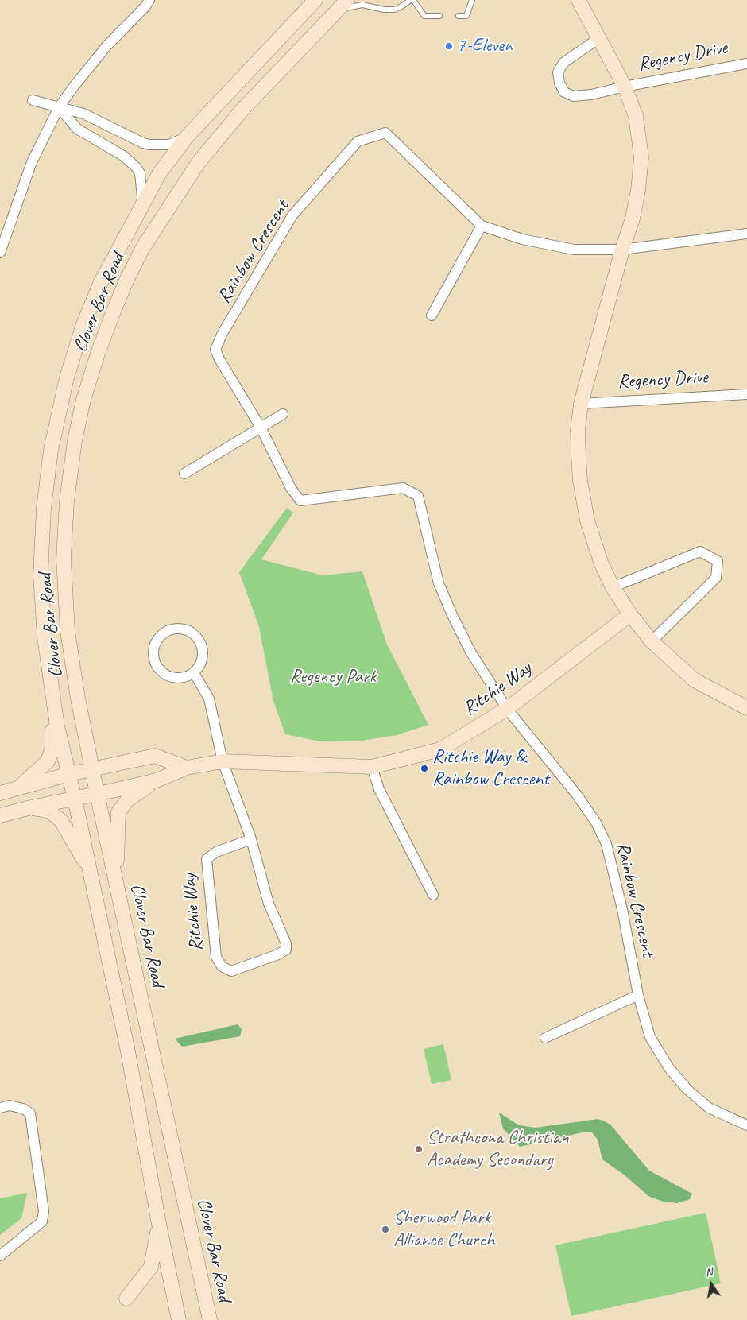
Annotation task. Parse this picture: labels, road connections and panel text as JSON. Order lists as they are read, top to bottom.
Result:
{
  "streets": {
    "main road": ["Regency Drive", "Clover Bar Road", "Ritchie Way"],
    "street": ["Rainbow Crescent"]
  },
  "crossings": [
    ["Regency Drive", "Rainbow Crescent"],
    ["Regency Drive", "Ritchie Way"],
    ["Rainbow Crescent", "Ritchie Way"],
    ["Clover Bar Road", "Ritchie Way"]
  ],
  "parks": ["Regency Park"],
  "places": [
    "7-Eleven",
    "Ritchie Way & Rainbow Crescent",
    "Strathcona Christian Academy Secondary",
    "Sherwood Park Alliance Church"
  ],
  "north": "top"
}
